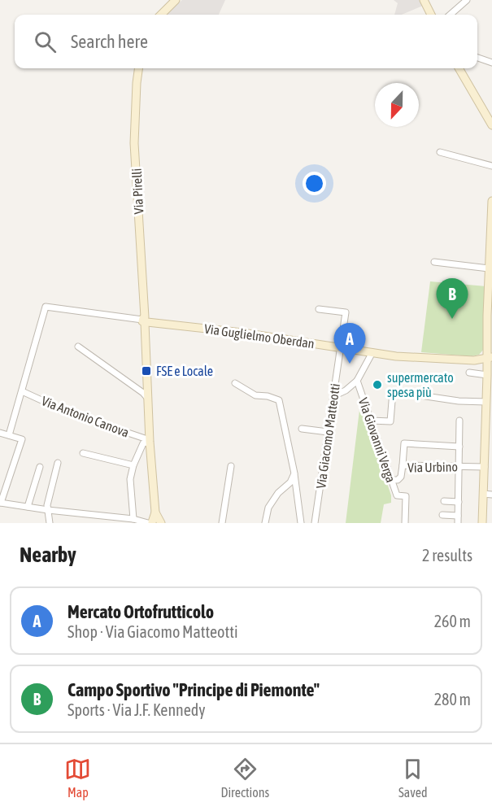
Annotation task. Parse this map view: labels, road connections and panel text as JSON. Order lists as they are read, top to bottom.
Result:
{
  "streets": {
    "street": [
      "Via Pirelli",
      "Via Guglielmo Oberdan",
      "Via Antonio Canova",
      "Via Giacomo Matteotti",
      "Via Giovanni Verga",
      "Via Urbino"
    ]
  },
  "crossings": [
    ["Via Pirelli", "Via Guglielmo Oberdan"],
    ["Via Pirelli", "Via Antonio Canova"],
    ["Via Guglielmo Oberdan", "Via Antonio Canova"],
    ["Via Guglielmo Oberdan", "Via Giacomo Matteotti"],
    ["Via Guglielmo Oberdan", "Via Giovanni Verga"],
    ["Via Giovanni Verga", "Via Urbino"]
  ],
  "places": {
    "transit": ["FSE e Locale"],
    "other": ["supermercato spesa più"]
  },
  "north": "bottom",
  "page": {
    "search": "Search here",
    "pins": ["B", "A"],
    "heading": ["Nearby", "2 results"],
    "list": [
      {
        "mark": "A",
        "name": "Mercato Ortofrutticolo",
        "note": "Shop · Via Giacomo Matteotti",
        "value": "260 m"
      },
      {
        "mark": "B",
        "name": "Campo Sportivo \"Principe di Piemonte\"",
        "note": "Sports · Via J.F. Kennedy",
        "value": "280 m"
      }
    ],
    "nav": ["Map", "Directions", "Saved"]
  }
}
